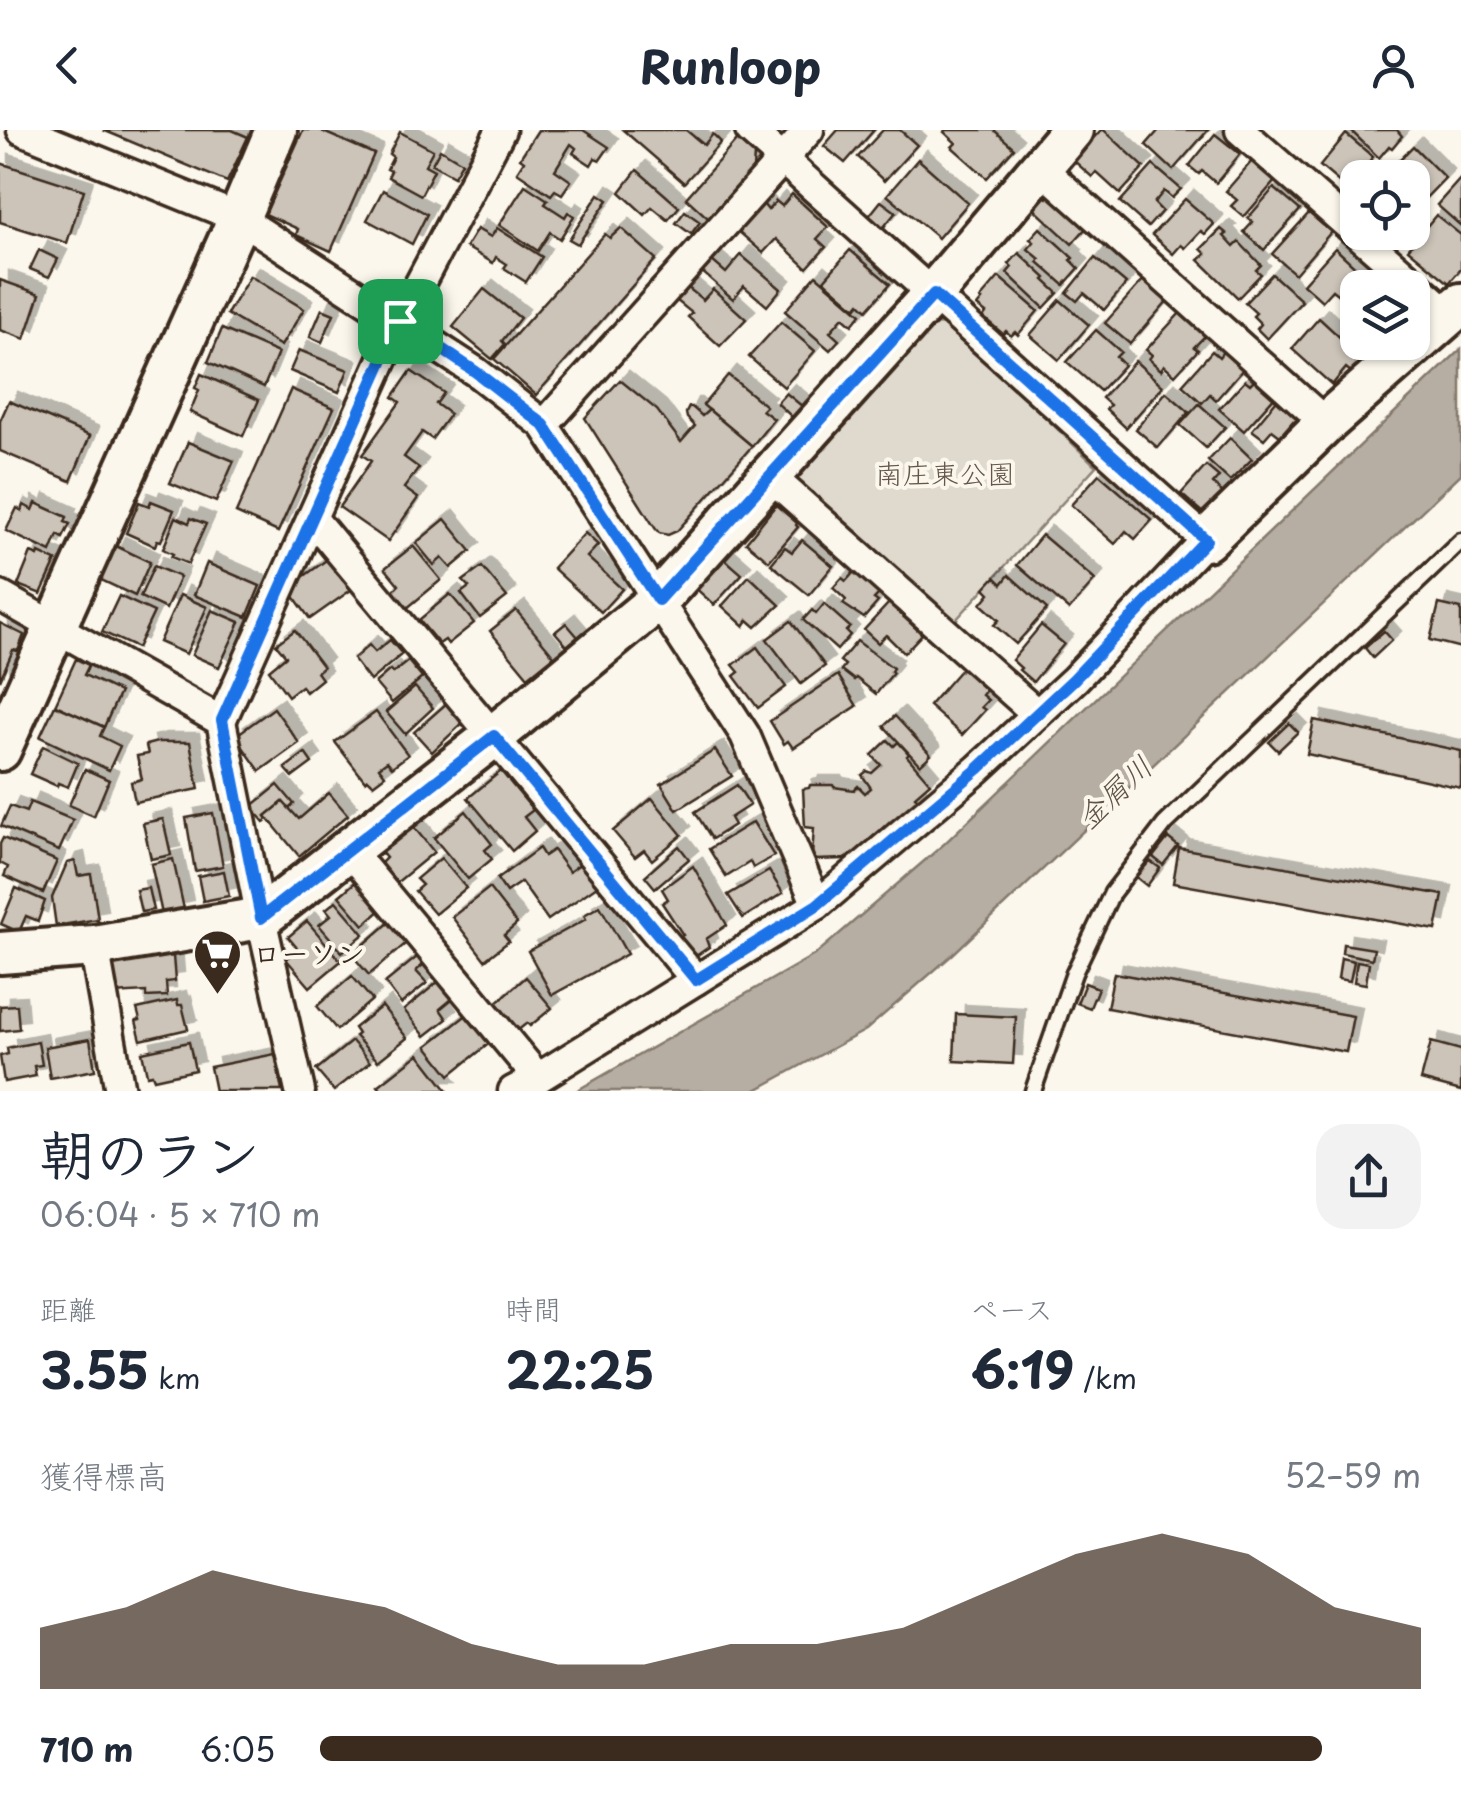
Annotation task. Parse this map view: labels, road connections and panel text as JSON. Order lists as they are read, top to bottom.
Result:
{
  "water": ["金屑川"],
  "parks": ["南庄東公園"],
  "places": {
    "supermarket": ["ローソン"]
  },
  "page": {
    "header": "Runloop",
    "heading": ["朝のラン", "06:04 · 5 × 710 m"],
    "stats": [
      ["距離", "3.55 km"],
      ["時間", "22:25"],
      ["ペース", "6:19 /km"]
    ],
    "chart": ["獲得標高", "52–59 m"],
    "list": [
      {
        "name": "710 m",
        "note": "6:05"
      }
    ]
  }
}
